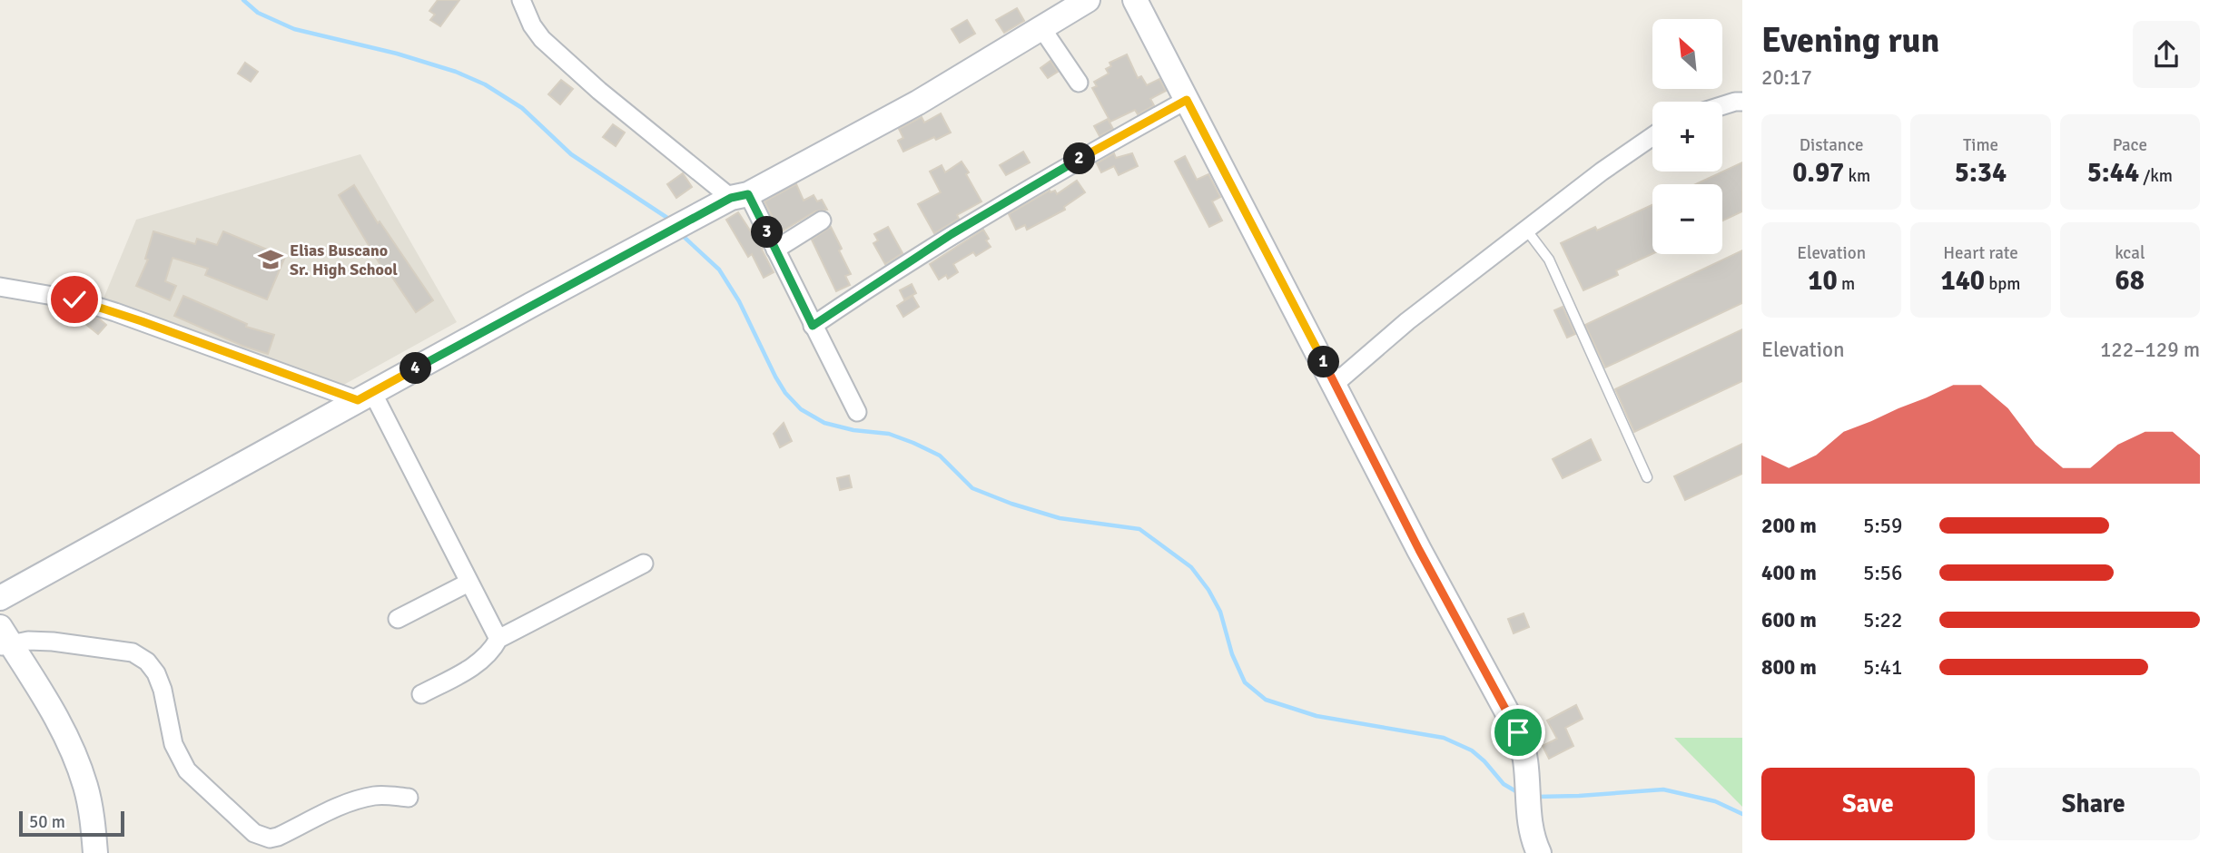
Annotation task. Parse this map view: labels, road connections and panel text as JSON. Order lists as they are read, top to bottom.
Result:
{
  "places": {
    "school or university": ["Elias Buscano Sr. High School"]
  },
  "scale_bar": "50 m",
  "north": "top left",
  "page": {
    "heading": ["Evening run", "20:17"],
    "map_buttons": ["+", "−"],
    "stats": [
      ["Distance", "0.97 km"],
      ["Time", "5:34"],
      ["Pace", "5:44 /km"],
      ["Elevation", "10 m"],
      ["Heart rate", "140 bpm"],
      ["kcal", "68"]
    ],
    "pins": [
      "2",
      "3",
      "1",
      "4"
    ],
    "chart": ["Elevation", "122–129 m"],
    "list": [
      {
        "name": "200 m",
        "note": "5:59"
      },
      {
        "name": "400 m",
        "note": "5:56"
      },
      {
        "name": "600 m",
        "note": "5:22"
      },
      {
        "name": "800 m",
        "note": "5:41"
      }
    ],
    "buttons": ["Save", "Share"],
    "scale": "50 m"
  }
}
